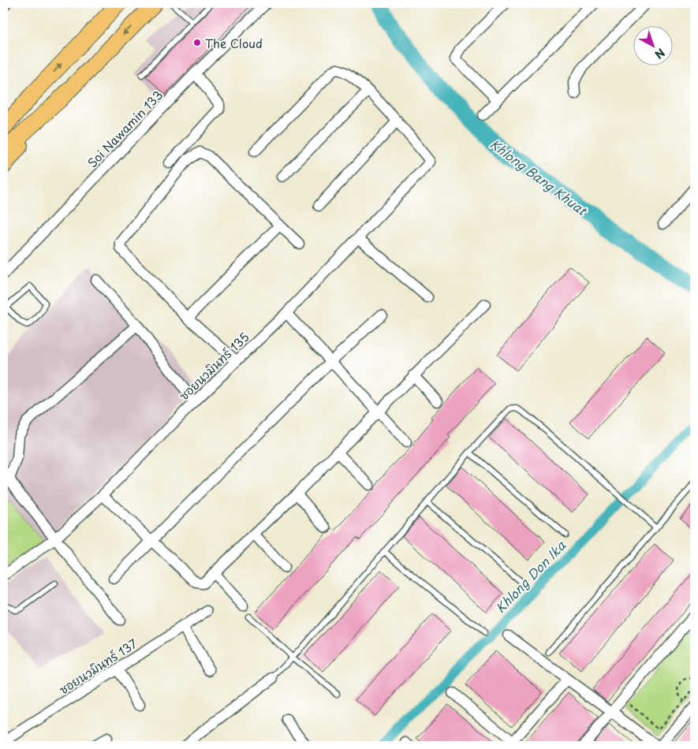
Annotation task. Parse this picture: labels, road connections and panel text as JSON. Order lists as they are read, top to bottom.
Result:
{
  "streets": {
    "street": ["Soi Nawamin 133", "ซอยนวมินทร์ 135", "ซอยนวมินทร์ 137"]
  },
  "water": ["Khlong Bang Khuat", "Khlong Don Ika"],
  "places": ["The Cloud"],
  "north": "bottom right"
}
